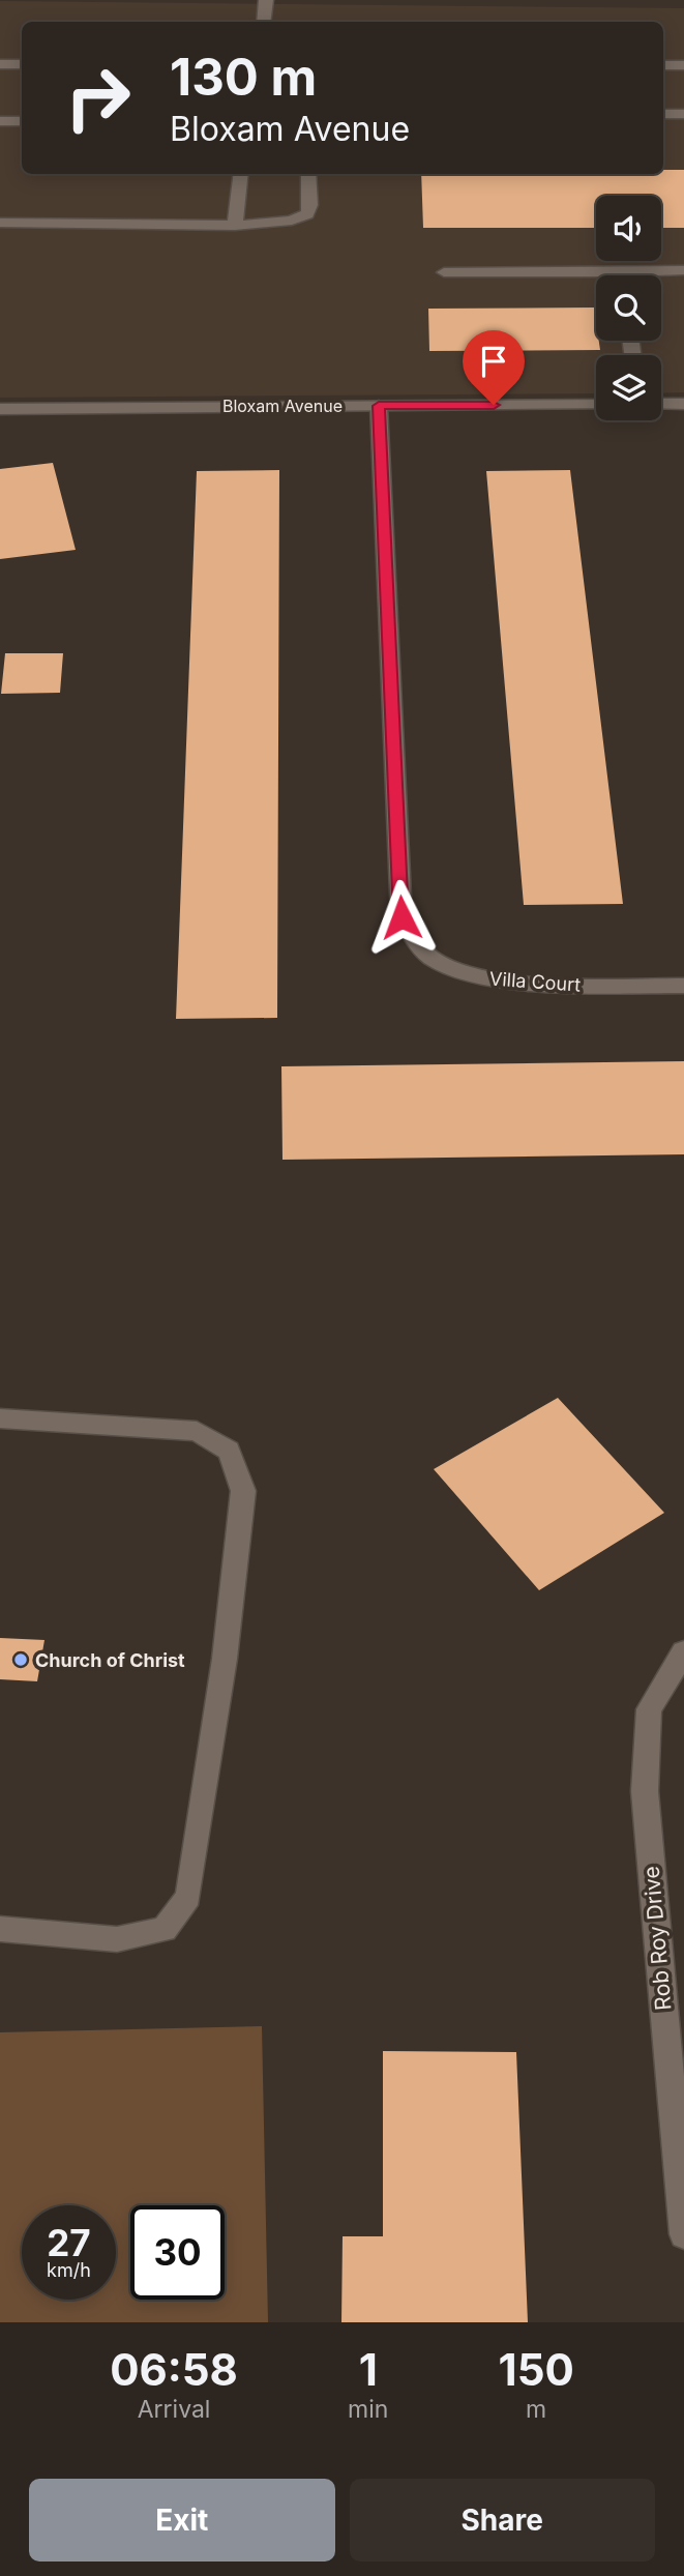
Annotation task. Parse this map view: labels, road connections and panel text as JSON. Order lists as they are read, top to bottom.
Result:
{
  "streets": {
    "street": ["Bloxam Avenue", "Villa Court", "Rob Roy Drive"]
  },
  "crossings": [
    ["Bloxam Avenue", "Villa Court"]
  ],
  "places": ["Church of Christ"],
  "page": {
    "turn": ["130 m", "Bloxam Avenue"],
    "speed": "27 km/h",
    "limit": "30",
    "eta": [
      "06:58",
      "Arrival",
      "1",
      "min",
      "150",
      "m"
    ],
    "buttons": ["Exit", "Share"]
  }
}
